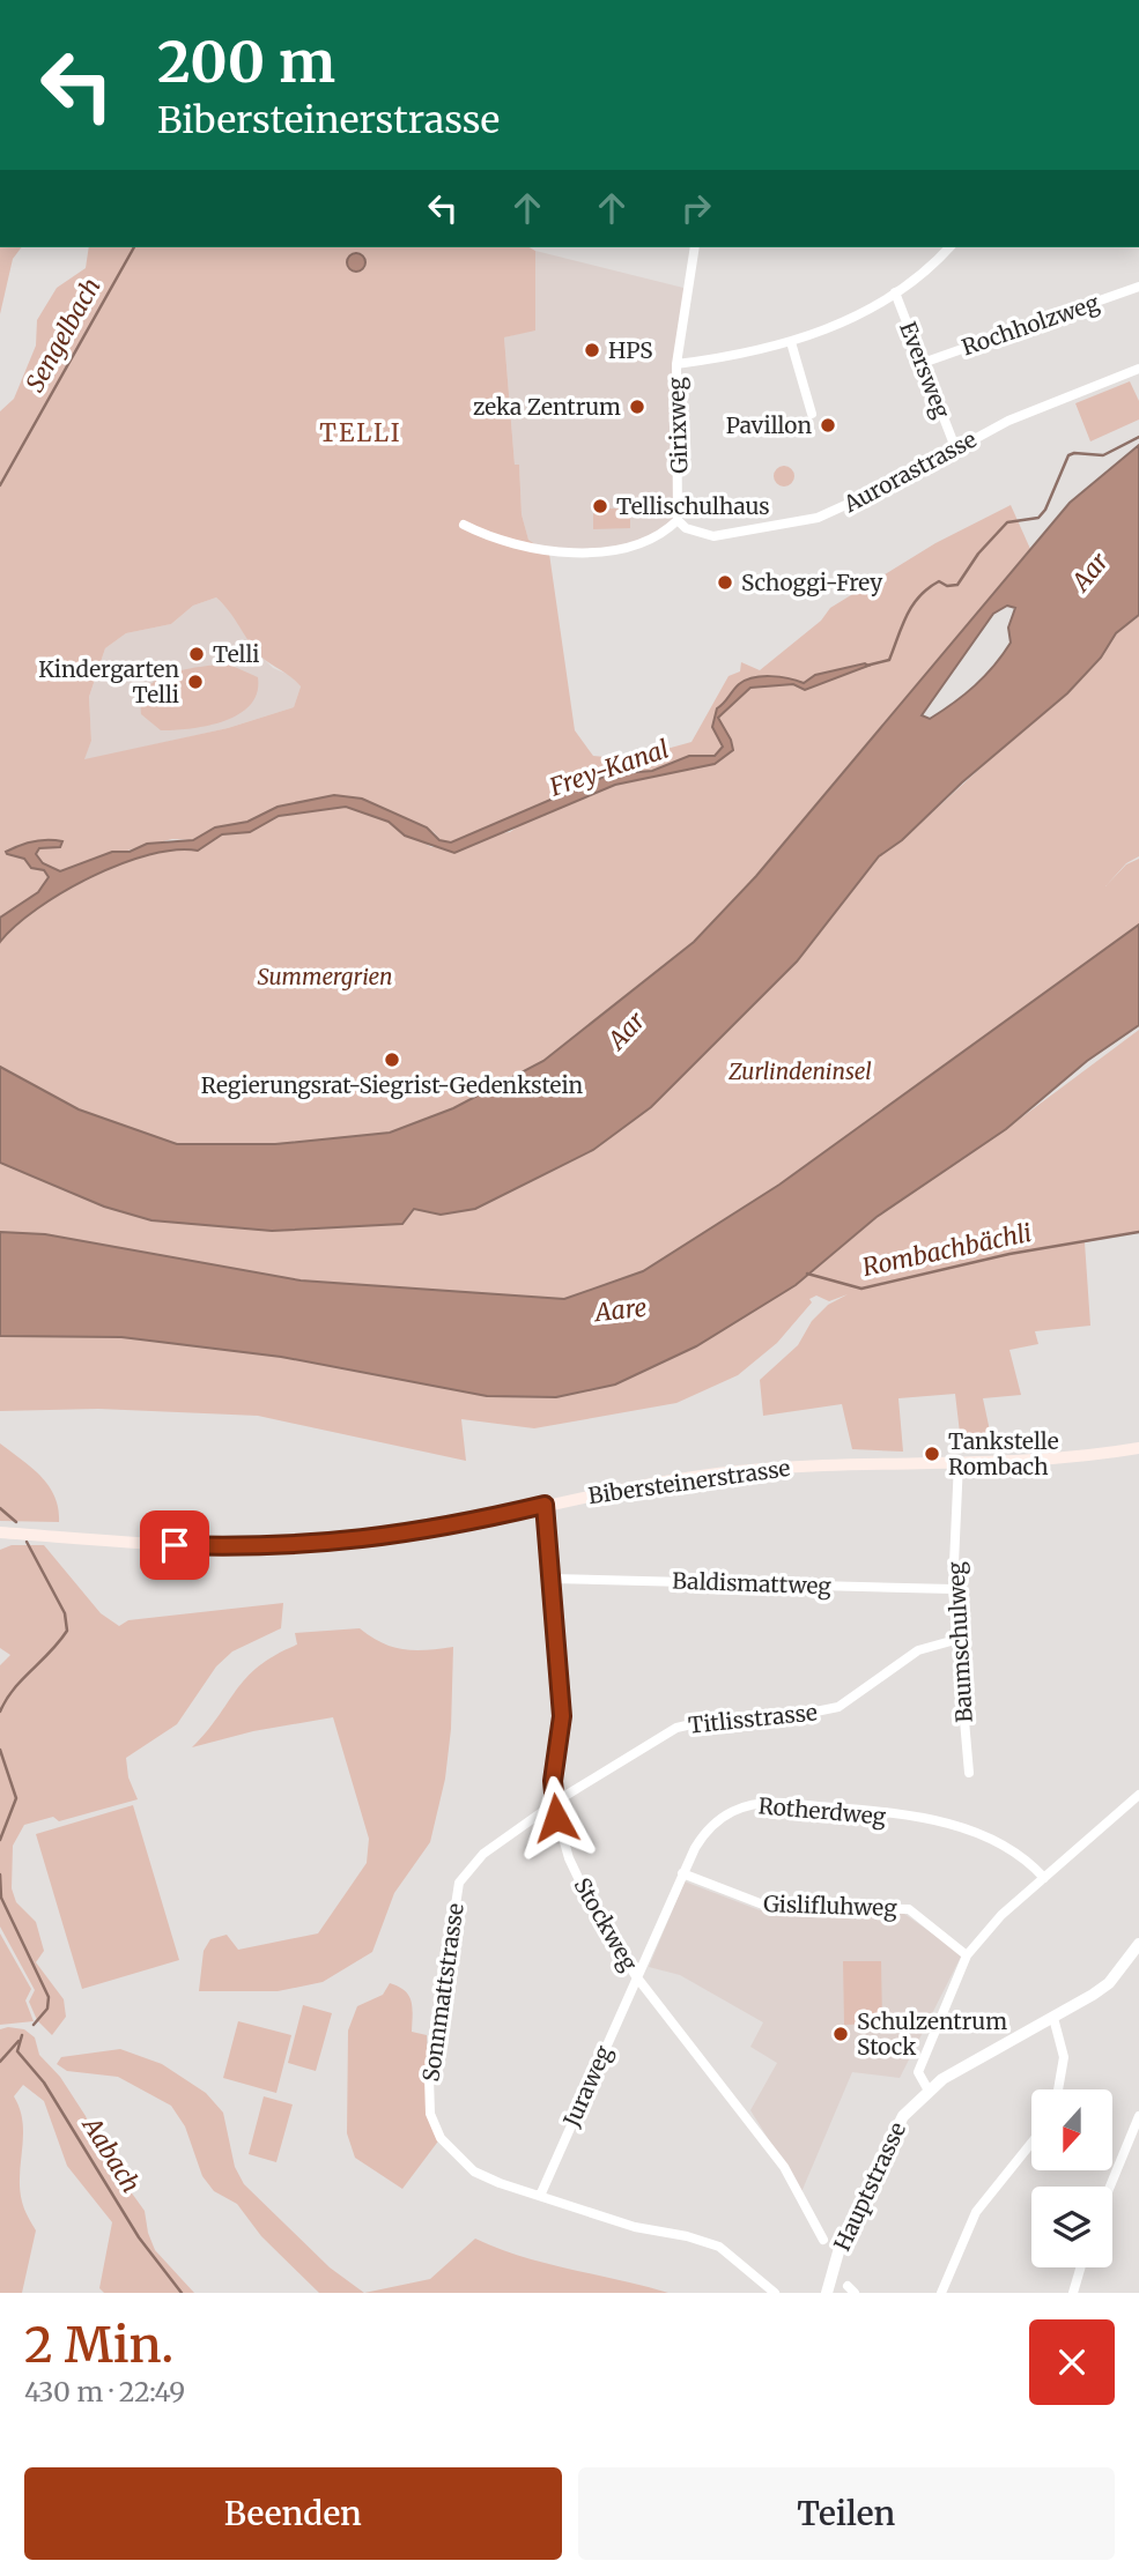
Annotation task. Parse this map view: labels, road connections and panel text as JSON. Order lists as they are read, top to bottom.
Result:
{
  "streets": {
    "main road": ["Bibersteinerstrasse"],
    "street": [
      "Rochholzweg",
      "Eversweg",
      "Girixweg",
      "Aurorastrasse",
      "Baldismattweg",
      "Baumschulweg",
      "Titlisstrasse",
      "Rotherdweg",
      "Gislifluhweg",
      "Stockweg",
      "Sonnmattstrasse",
      "Juraweg",
      "Hauptstrasse"
    ]
  },
  "crossings": [
    ["Rochholzweg", "Eversweg"],
    ["Eversweg", "Aurorastrasse"],
    ["Girixweg", "Aurorastrasse"],
    ["Bibersteinerstrasse", "Baumschulweg"],
    ["Bibersteinerstrasse", "Stockweg"],
    ["Baldismattweg", "Baumschulweg"],
    ["Baldismattweg", "Stockweg"],
    ["Baumschulweg", "Titlisstrasse"],
    ["Titlisstrasse", "Stockweg"],
    ["Titlisstrasse", "Sonnmattstrasse"],
    ["Rotherdweg", "Gislifluhweg"],
    ["Rotherdweg", "Stockweg"],
    ["Rotherdweg", "Juraweg"],
    ["Stockweg", "Sonnmattstrasse"],
    ["Stockweg", "Juraweg"],
    ["Sonnmattstrasse", "Juraweg"]
  ],
  "districts": ["TELLI"],
  "water": [
    "Sengelbach",
    "Aar",
    "Frey-Kanal",
    "Rombachbächli",
    "Aare",
    "Aabach"
  ],
  "parks": ["Summergrien", "Zurlindeninsel"],
  "places": [
    "HPS",
    "zeka Zentrum",
    "Pavillon",
    "Tellischulhaus",
    "Schoggi-Frey",
    "Telli",
    "Kindergarten Telli",
    "Regierungsrat-Siegrist-Gedenkstein",
    "Tankstelle Rombach",
    "Schulzentrum Stock"
  ],
  "north": "bottom",
  "page": {
    "turn": ["200 m", "Bibersteinerstrasse"],
    "heading": ["2 Min.", "430 m · 22:49"],
    "buttons": ["Beenden", "Teilen"]
  }
}
